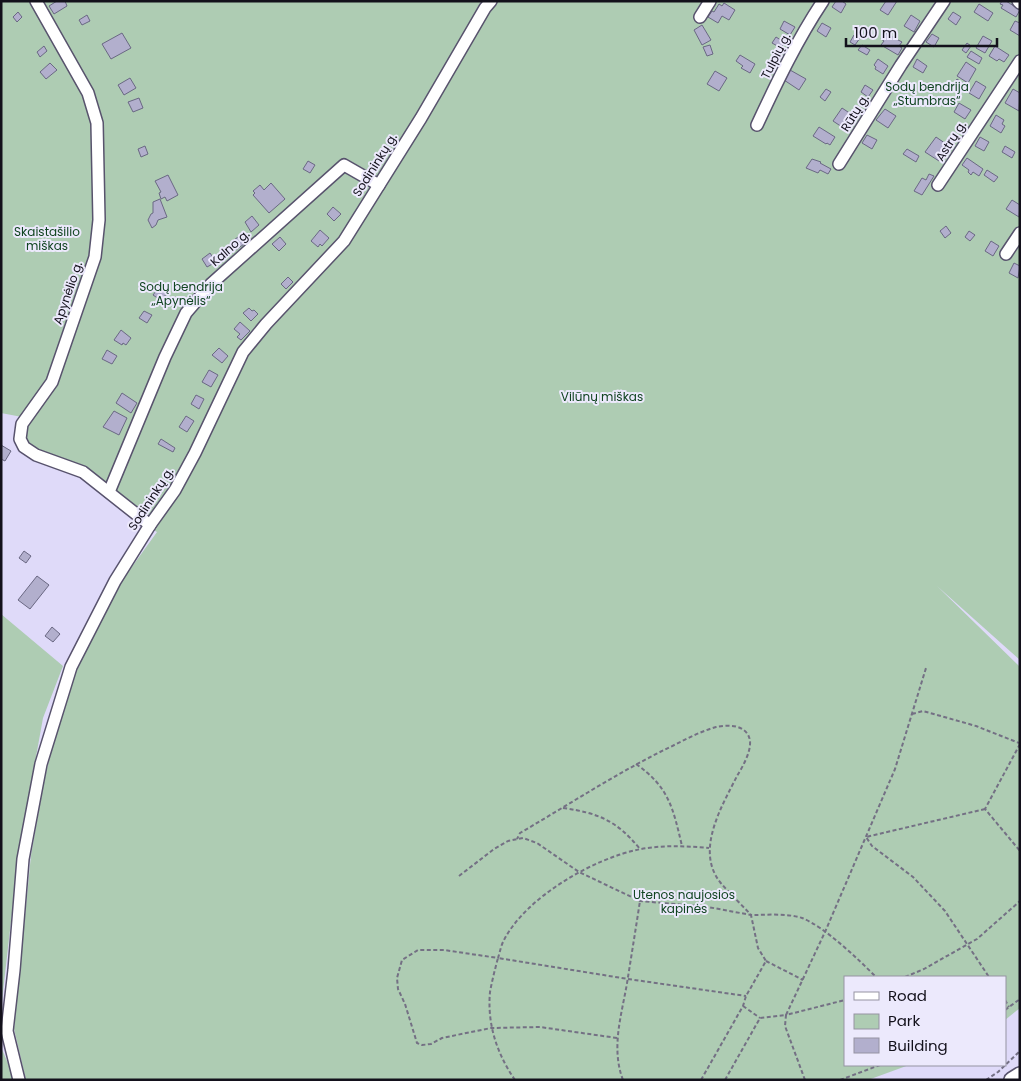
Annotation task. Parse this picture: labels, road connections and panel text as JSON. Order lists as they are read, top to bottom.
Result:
{
  "streets": {
    "street": [
      "Tulpių g.",
      "Rūtų g.",
      "Astrų g.",
      "Sodininkų g.",
      "Kalno g.",
      "Apynėlio g."
    ]
  },
  "crossings": [
    ["Sodininkų g.", "Kalno g."],
    ["Sodininkų g.", "Apynėlio g."],
    ["Kalno g.", "Apynėlio g."]
  ],
  "parks": [
    "Sodų bendrija „Stumbras“",
    "Skaistašilio miškas",
    "Sodų bendrija „Apynėlis“",
    "Vilūnų miškas",
    "Utenos naujosios kapinės"
  ],
  "legend": ["Road", "Park", "Building"],
  "scale_bar": "100 m"
}
